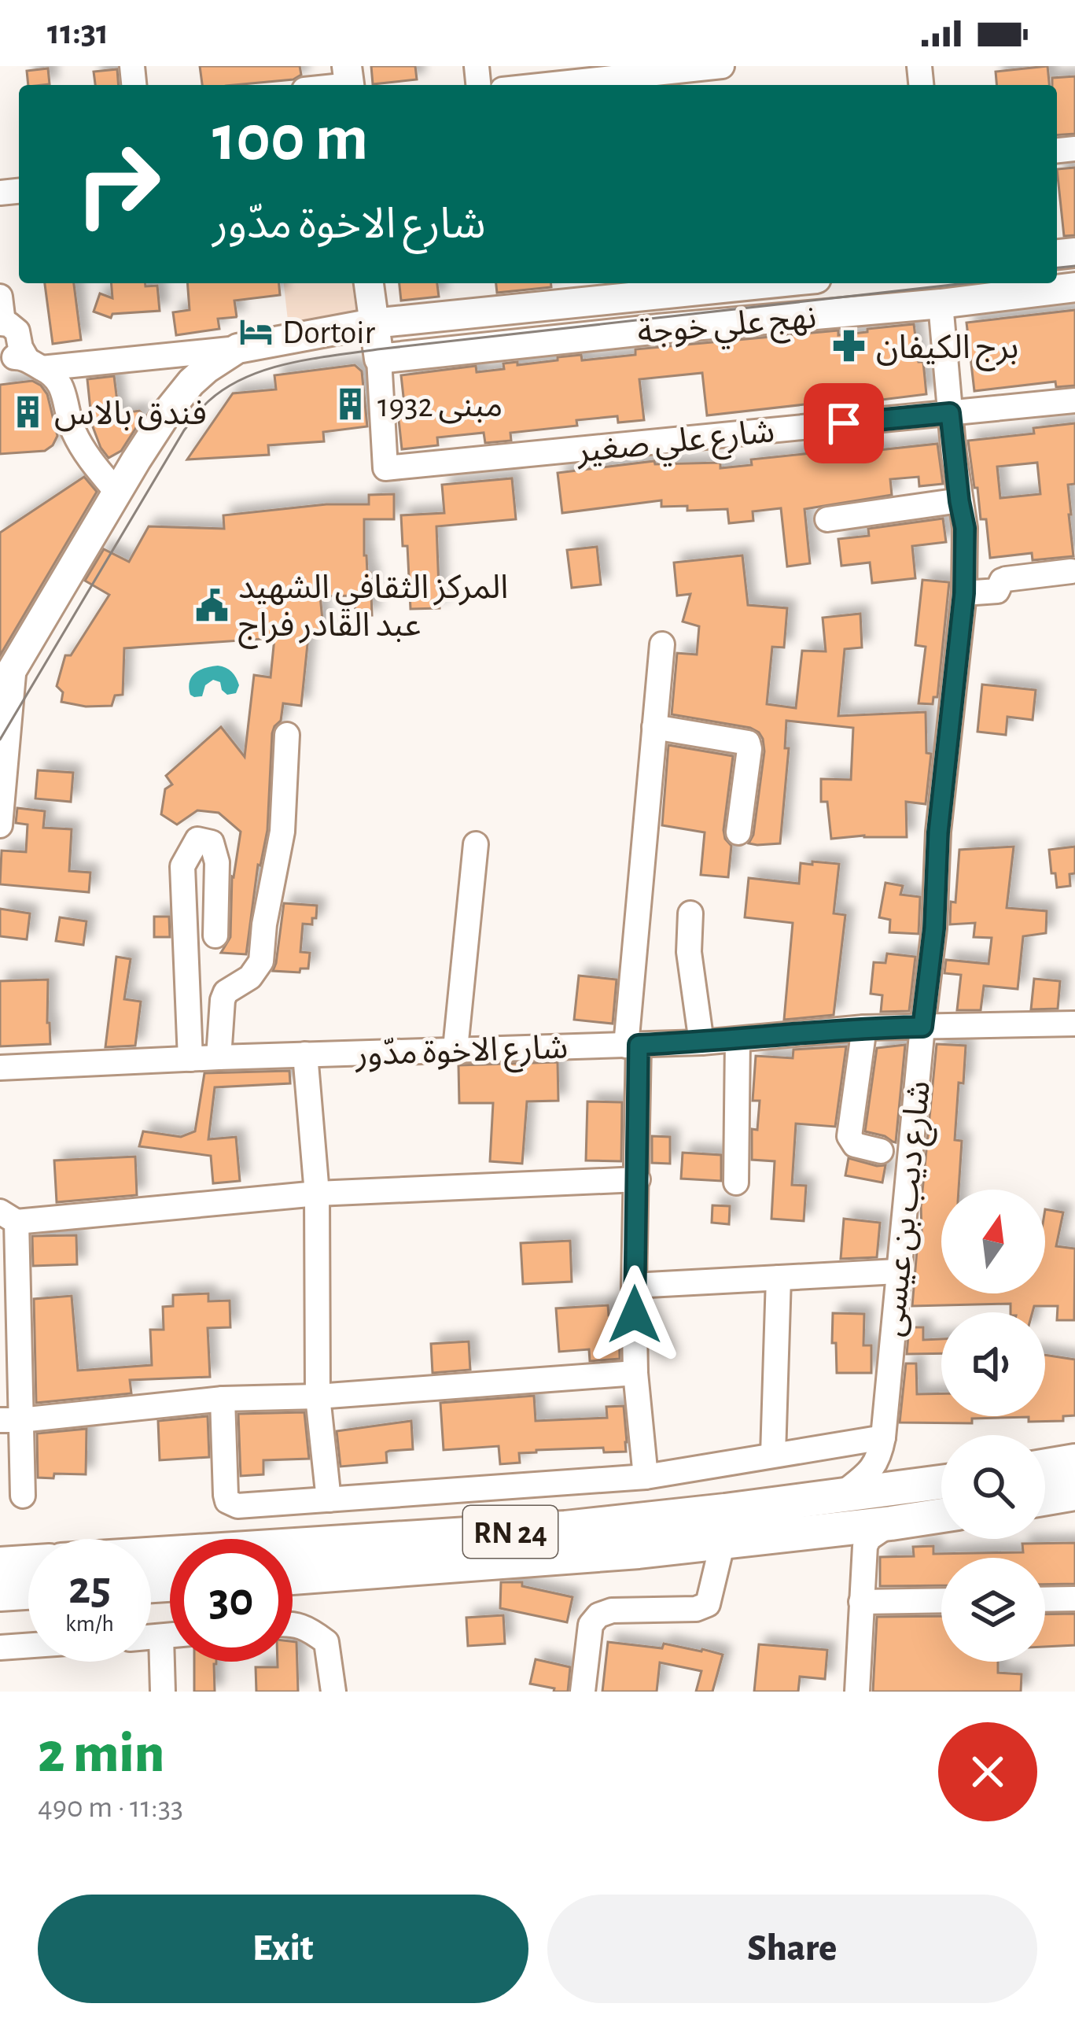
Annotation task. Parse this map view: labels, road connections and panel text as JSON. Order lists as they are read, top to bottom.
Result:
{
  "streets": {
    "highway": ["RN 24"],
    "main road": ["نهج علي خوجة"],
    "street": ["شارع علي صغير", "شارع الاخوة مدّور", "شارع ديب بن عيسى"]
  },
  "crossings": [
    ["نهج علي خوجة", "شارع علي صغير"],
    ["نهج علي خوجة", "شارع ديب بن عيسى"],
    ["شارع علي صغير", "شارع ديب بن عيسى"],
    ["شارع الاخوة مدّور", "شارع ديب بن عيسى"]
  ],
  "places": {
    "hotel": ["Dortoir"],
    "pharmacy": ["برج الكيفان"],
    "building": ["مبنى 1932", "فندق بالاس"],
    "public building": ["المركز الثقافي الشهيد عبد القادر فراج"]
  },
  "north": "top",
  "page": {
    "status": "11:31",
    "turn": ["100 m", "شارع الاخوة مدّور"],
    "speed": "25 km/h",
    "limit": "30",
    "heading": ["2 min", "490 m · 11:33"],
    "buttons": ["Exit", "Share"]
  }
}
